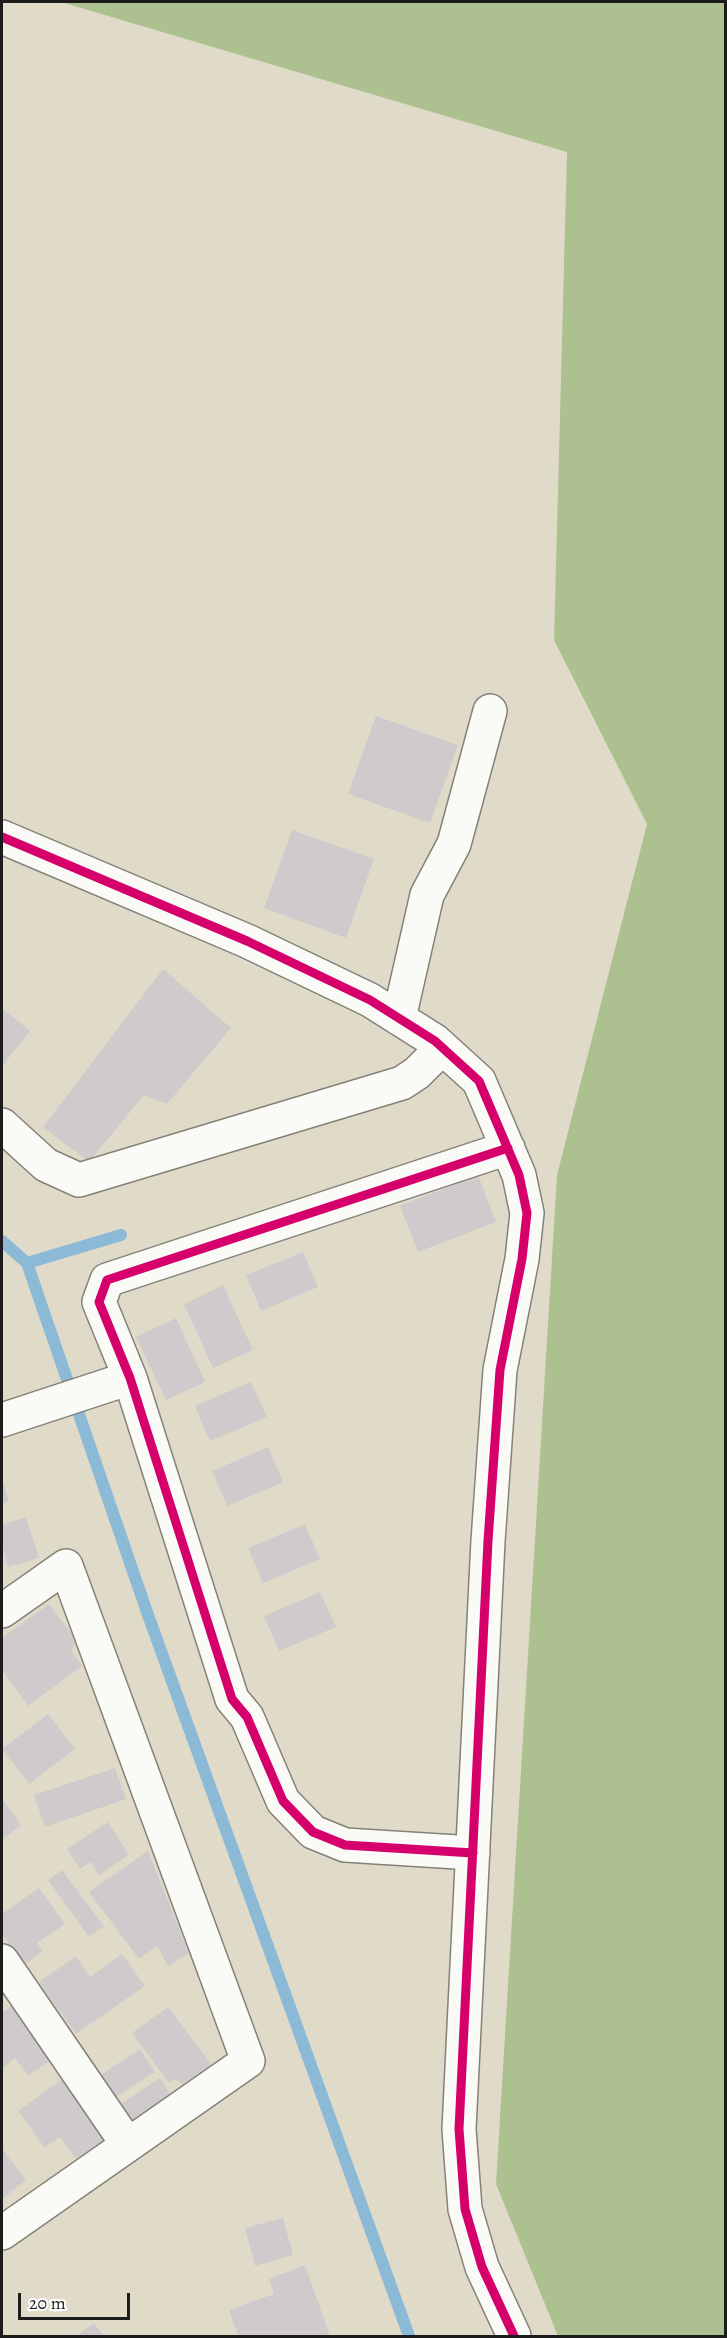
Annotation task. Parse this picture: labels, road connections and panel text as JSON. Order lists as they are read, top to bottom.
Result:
{
  "scale_bar": "20 m"
}
